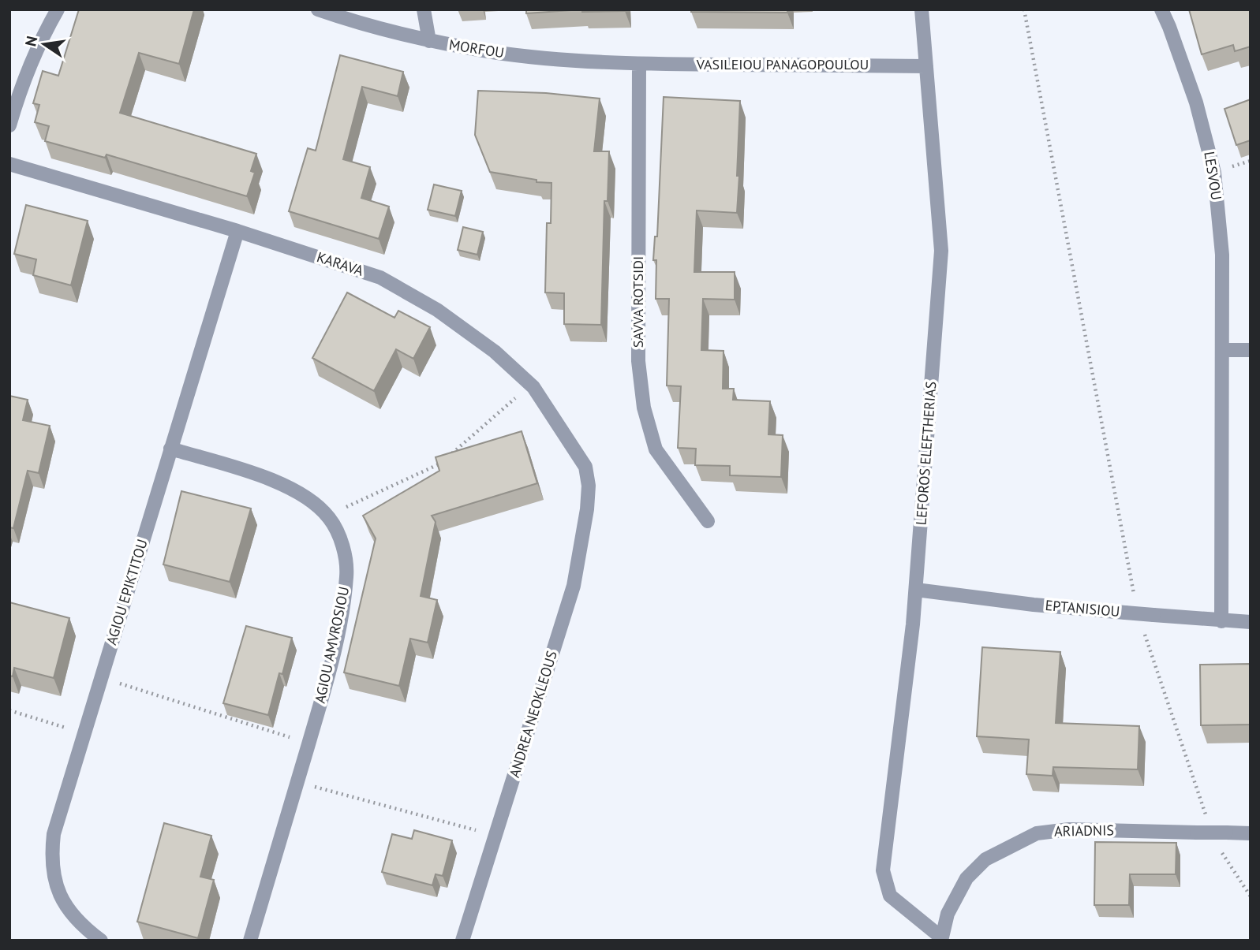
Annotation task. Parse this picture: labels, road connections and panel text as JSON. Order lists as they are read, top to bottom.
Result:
{
  "streets": {
    "street": [
      "MORFOU",
      "VASILEIOU PANAGOPOULOU",
      "LESVOU",
      "KARAVA",
      "SAVVA ROTSIDI",
      "LEFOROS ELEFTHERIAS",
      "AGIOU EPIKTITOU",
      "EPTANISIOU",
      "AGIOU AMVROSIOU",
      "ANDREA NEOKLEOUS",
      "ARIADNIS"
    ]
  },
  "crossings": [
    ["MORFOU", "VASILEIOU PANAGOPOULOU"],
    ["MORFOU", "SAVVA ROTSIDI"],
    ["VASILEIOU PANAGOPOULOU", "SAVVA ROTSIDI"],
    ["VASILEIOU PANAGOPOULOU", "LEFOROS ELEFTHERIAS"],
    ["LESVOU", "EPTANISIOU"],
    ["KARAVA", "AGIOU EPIKTITOU"],
    ["KARAVA", "ANDREA NEOKLEOUS"],
    ["LEFOROS ELEFTHERIAS", "EPTANISIOU"],
    ["LEFOROS ELEFTHERIAS", "ARIADNIS"],
    ["AGIOU EPIKTITOU", "AGIOU AMVROSIOU"]
  ],
  "north": "left"
}
